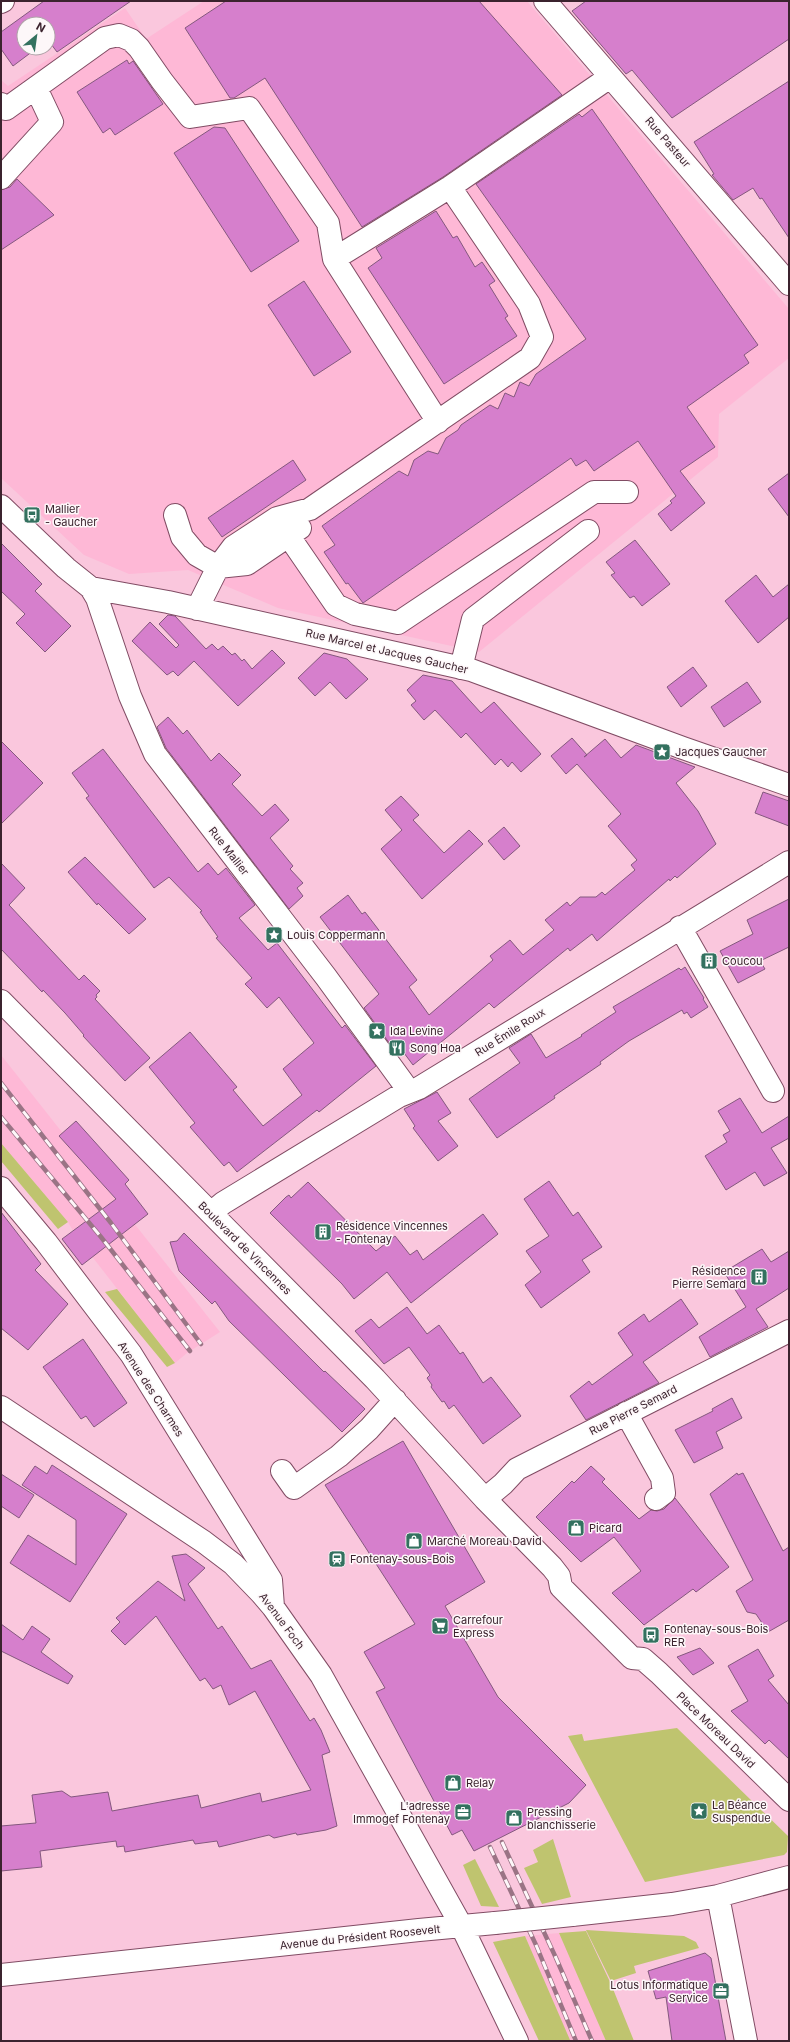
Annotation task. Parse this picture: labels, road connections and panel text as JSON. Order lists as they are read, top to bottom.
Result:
{
  "streets": {
    "street": [
      "Rue Pasteur",
      "Rue Marcel et Jacques Gaucher",
      "Rue Mallier",
      "Rue Émile Roux",
      "Boulevard de Vincennes",
      "Avenue des Charmes",
      "Rue Pierre Semard",
      "Avenue Foch",
      "Place Moreau David",
      "Avenue du Président Roosevelt"
    ]
  },
  "crossings": [
    ["Rue Marcel et Jacques Gaucher", "Rue Mallier"],
    ["Rue Mallier", "Rue Émile Roux"],
    ["Rue Émile Roux", "Boulevard de Vincennes"],
    ["Boulevard de Vincennes", "Rue Pierre Semard"],
    ["Boulevard de Vincennes", "Place Moreau David"],
    ["Avenue des Charmes", "Avenue Foch"],
    ["Rue Pierre Semard", "Place Moreau David"],
    ["Avenue Foch", "Avenue du Président Roosevelt"]
  ],
  "places": {
    "bus stop": ["Mallier - Gaucher", "Fontenay-sous-Bois RER"],
    "place": [
      "Jacques Gaucher",
      "Louis Coppermann",
      "Ida Levine",
      "La Béance Suspendue"
    ],
    "building": ["Coucou", "Résidence Vincennes - Fontenay", "Résidence Pierre Semard"],
    "restaurant": ["Song Hoa"],
    "shop": [
      "Picard",
      "Marché Moreau David",
      "Relay",
      "Pressing blanchisserie"
    ],
    "station": ["Fontenay-sous-Bois"],
    "supermarket": ["Carrefour Express"],
    "office": ["L'adresse Immogef Fontenay", "Lotus Informatique Service"]
  },
  "north": "top right"
}
